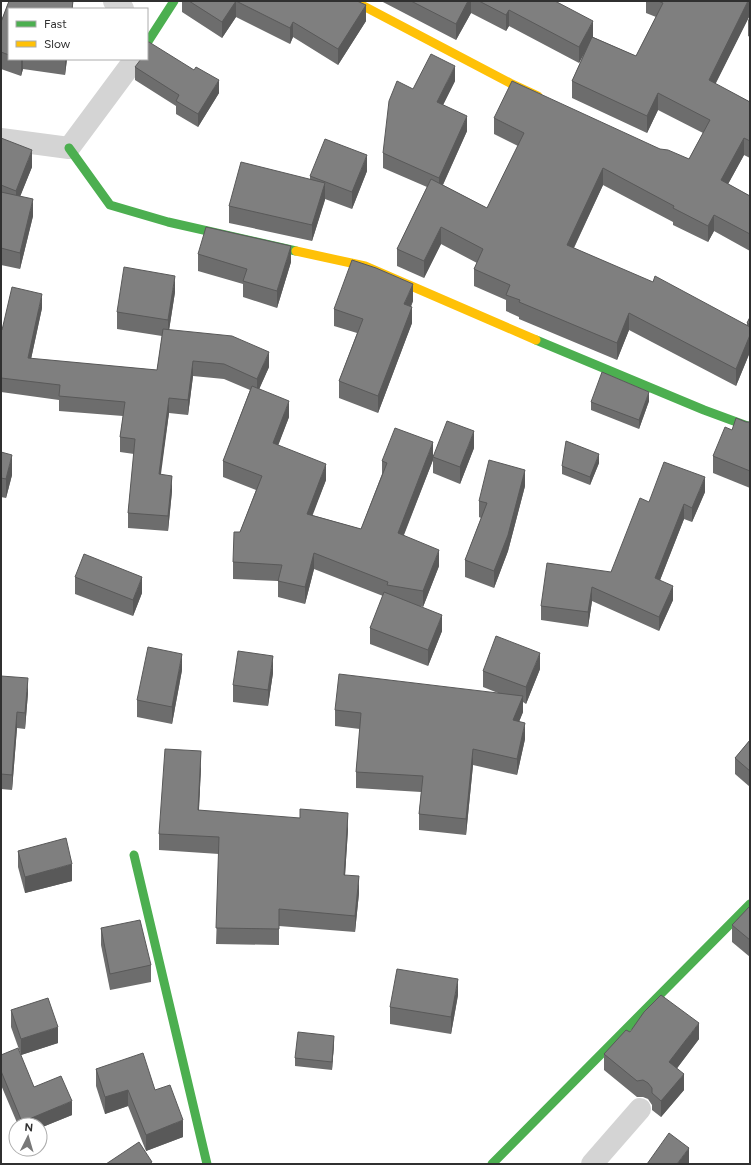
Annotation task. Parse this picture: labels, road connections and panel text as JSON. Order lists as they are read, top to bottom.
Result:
{
  "legend": ["Fast", "Slow"],
  "north": "top"
}
